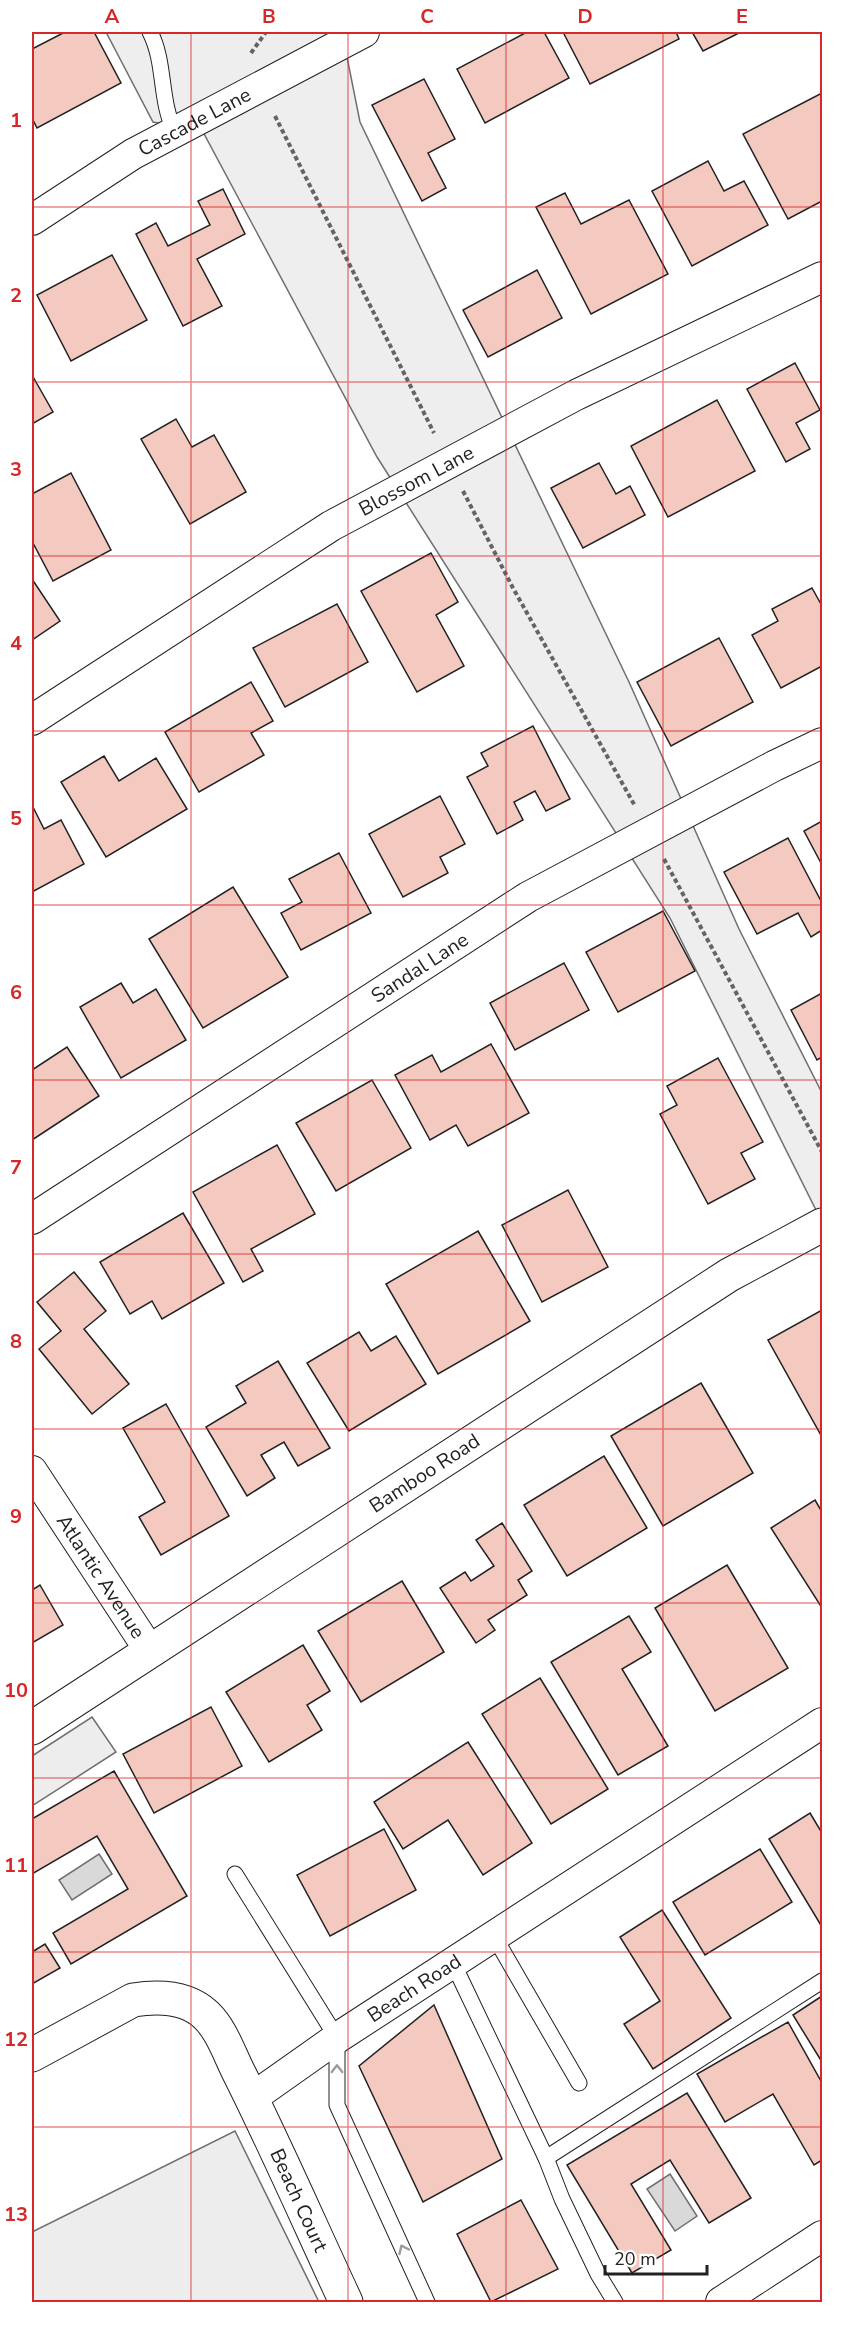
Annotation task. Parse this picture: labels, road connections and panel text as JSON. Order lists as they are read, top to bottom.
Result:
{
  "streets": {
    "street": [
      "Cascade Lane",
      "Blossom Lane",
      "Sandal Lane",
      "Bamboo Road",
      "Atlantic Avenue",
      "Beach Road",
      "Beach Court"
    ]
  },
  "crossings": [
    ["Bamboo Road", "Atlantic Avenue"],
    ["Beach Road", "Beach Court"]
  ],
  "scale_bar": "20 m",
  "grid": {
    "columns": [
      "A",
      "B",
      "C",
      "D",
      "E"
    ],
    "rows": [
      "1",
      "2",
      "3",
      "4",
      "5",
      "6",
      "7",
      "8",
      "9",
      "10",
      "11",
      "12",
      "13"
    ]
  }
}
